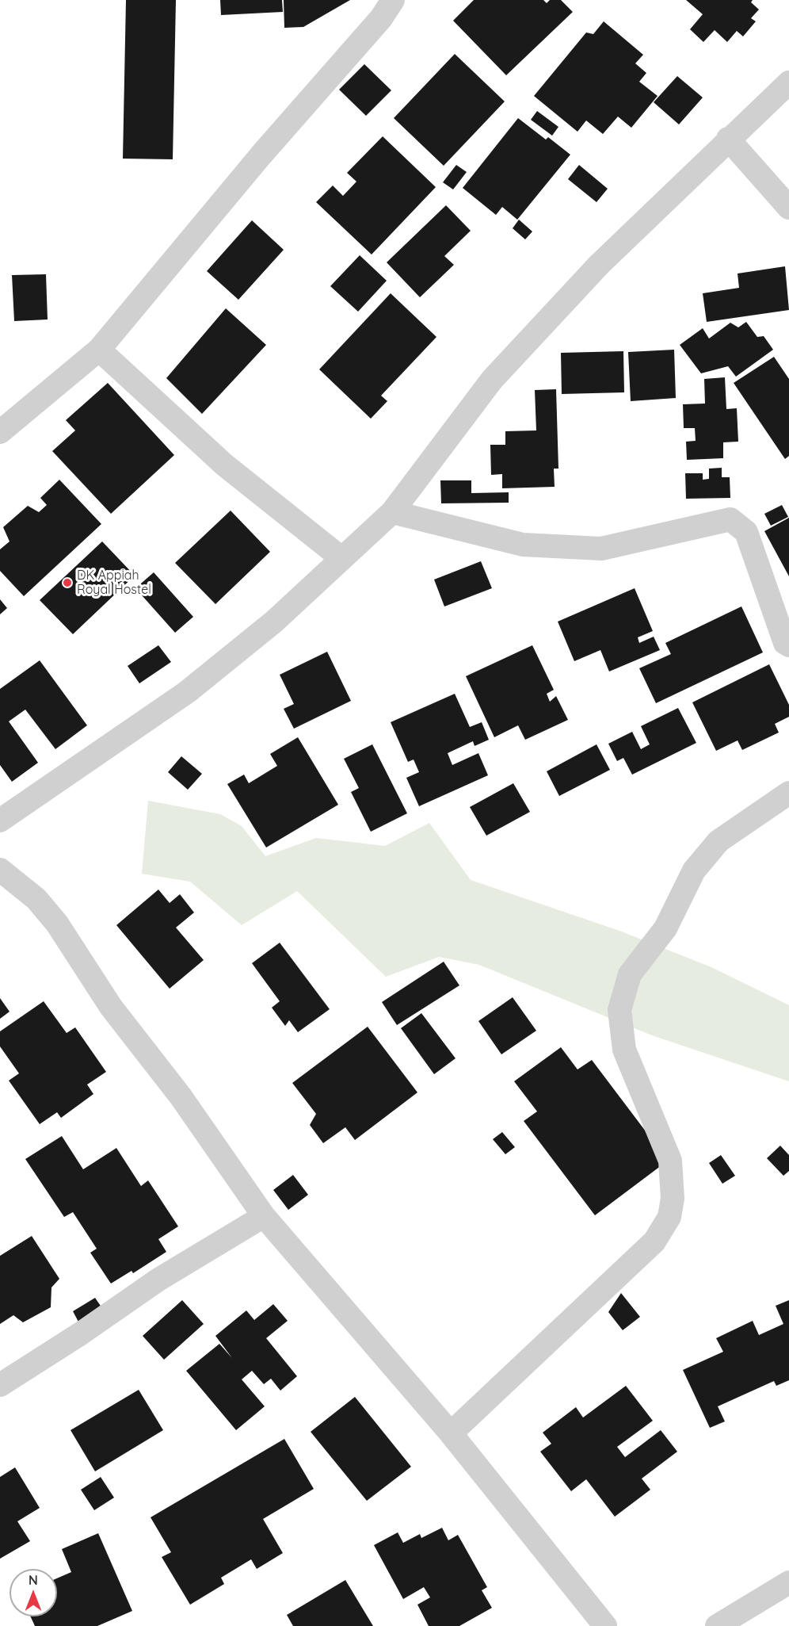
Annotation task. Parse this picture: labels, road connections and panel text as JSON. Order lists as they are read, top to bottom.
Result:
{
  "places": ["DK Appiah Royal Hostel"],
  "north": "top"
}
